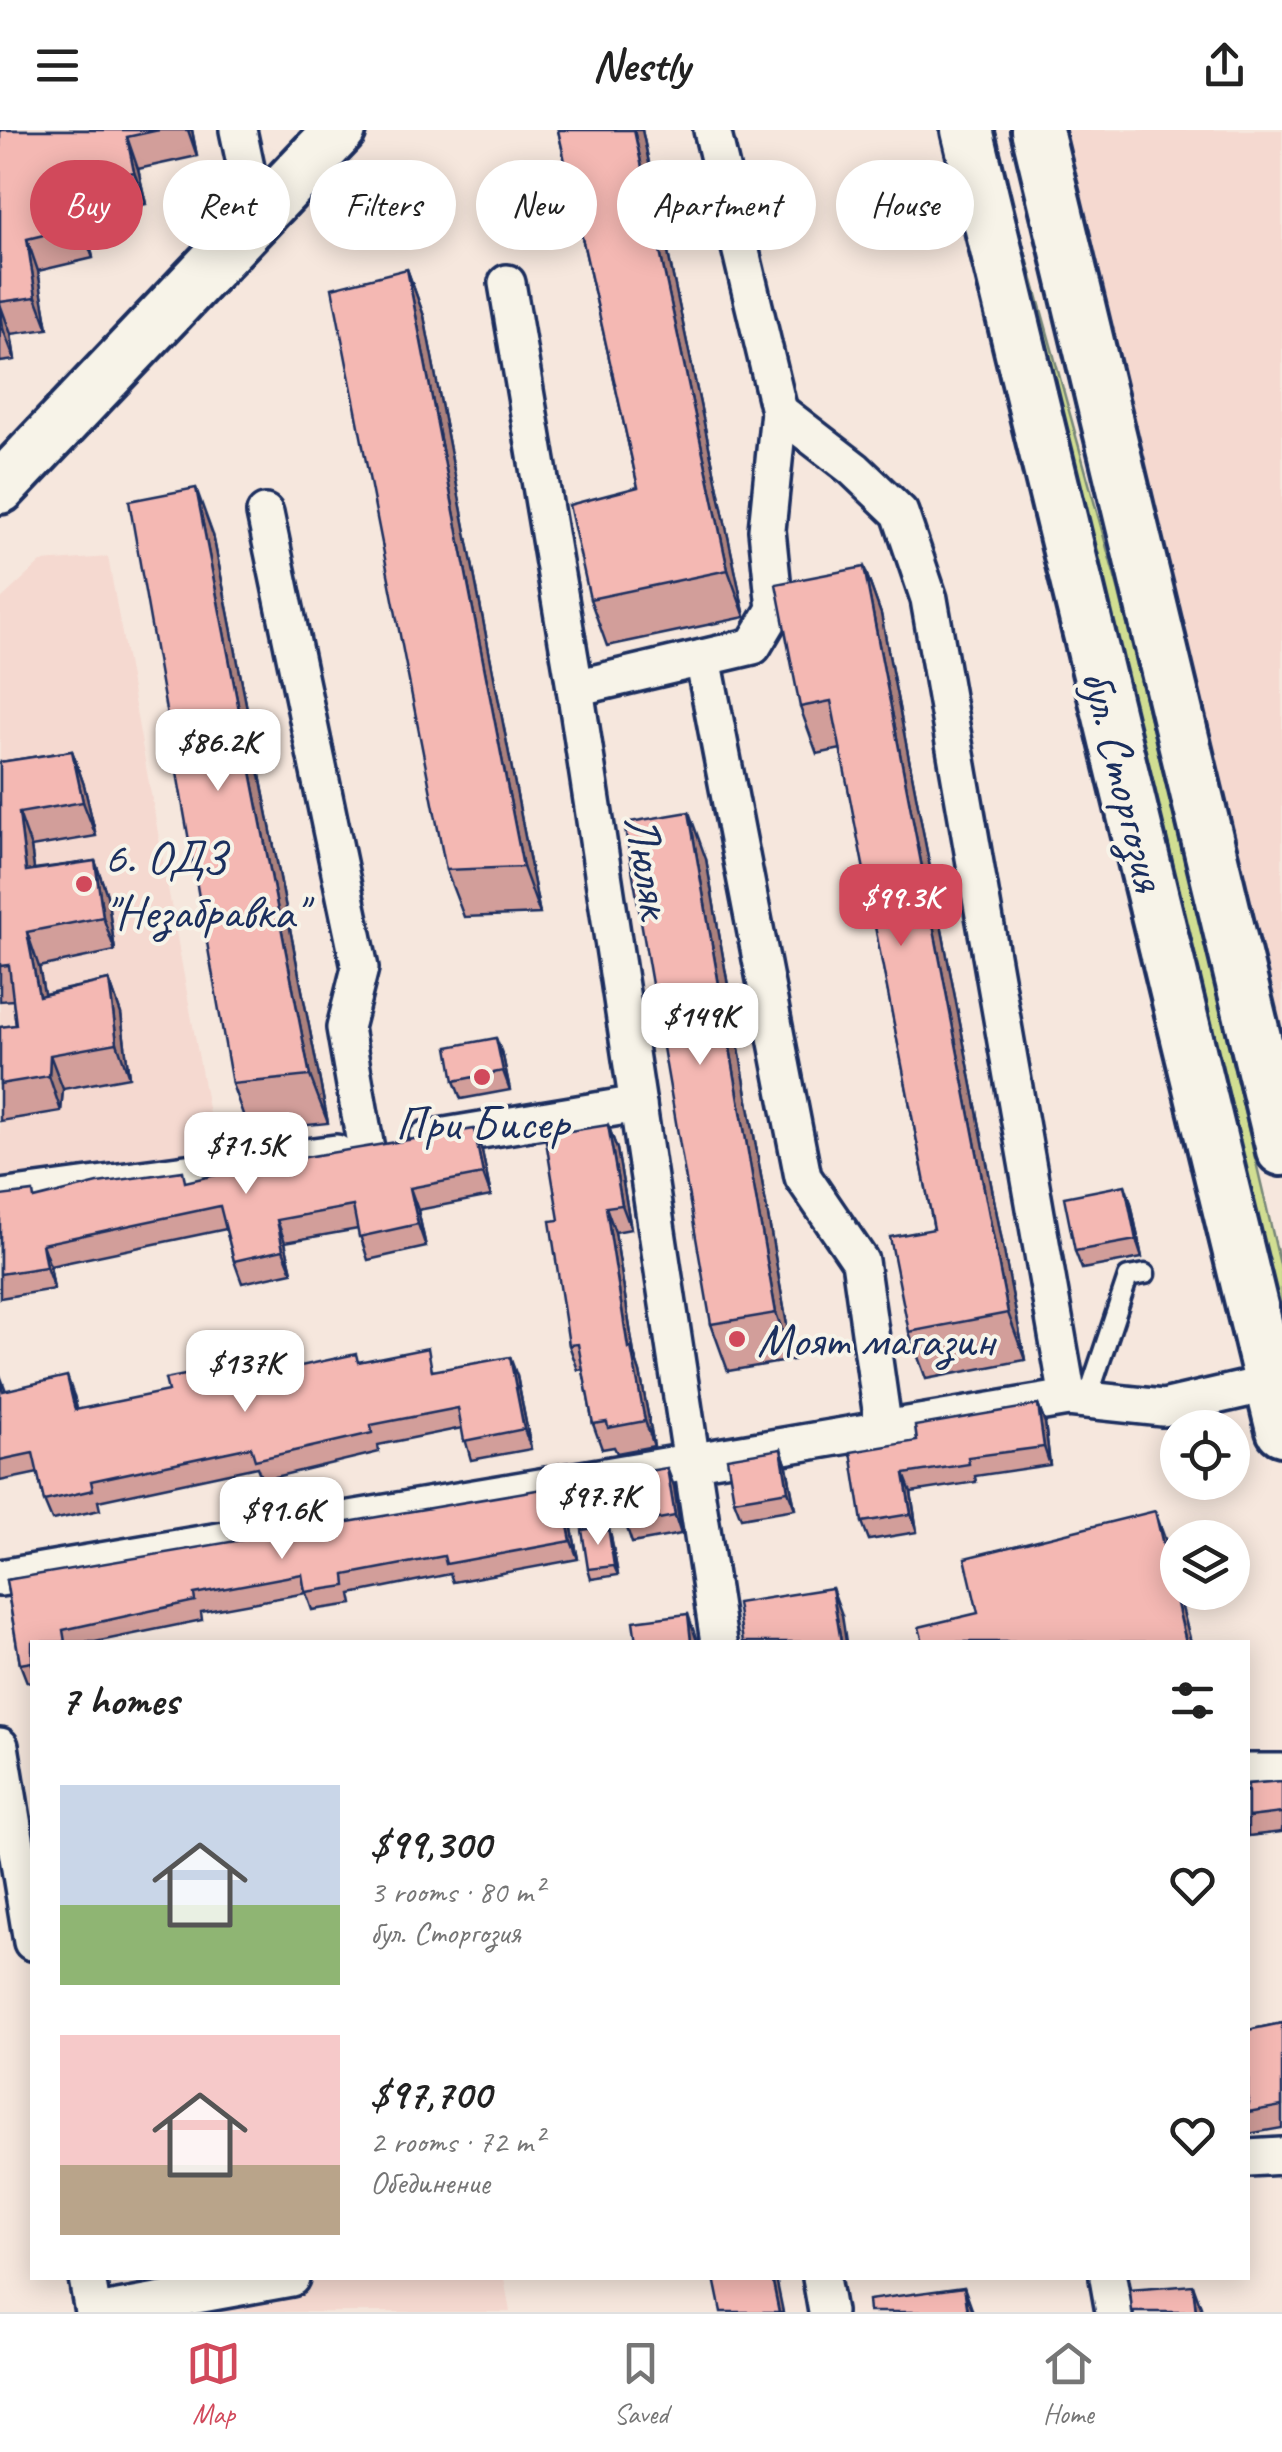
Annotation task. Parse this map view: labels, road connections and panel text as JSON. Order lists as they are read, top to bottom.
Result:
{
  "streets": {
    "main road": ["бул. Сторгозия"],
    "street": ["Люляк"]
  },
  "places": ["6. ОДЗ \"Незабравка\"", "При Бисер", "Моят магазин"],
  "page": {
    "header": "Nestly",
    "chip": [
      "Buy",
      "Rent",
      "Filters",
      "New",
      "Apartment",
      "House"
    ],
    "price": [
      "$86.2K",
      "$99.3K",
      "$149K",
      "$71.5K",
      "$137K",
      "$97.7K",
      "$91.6K"
    ],
    "heading": "7 homes",
    "list": [
      {
        "name": "$99,300",
        "note": "3 rooms · 80 m² · бул. Сторгозия"
      },
      {
        "name": "$97,700",
        "note": "2 rooms · 72 m² · Обединение"
      }
    ],
    "tabs": ["Map", "Saved", "Home"]
  }
}
